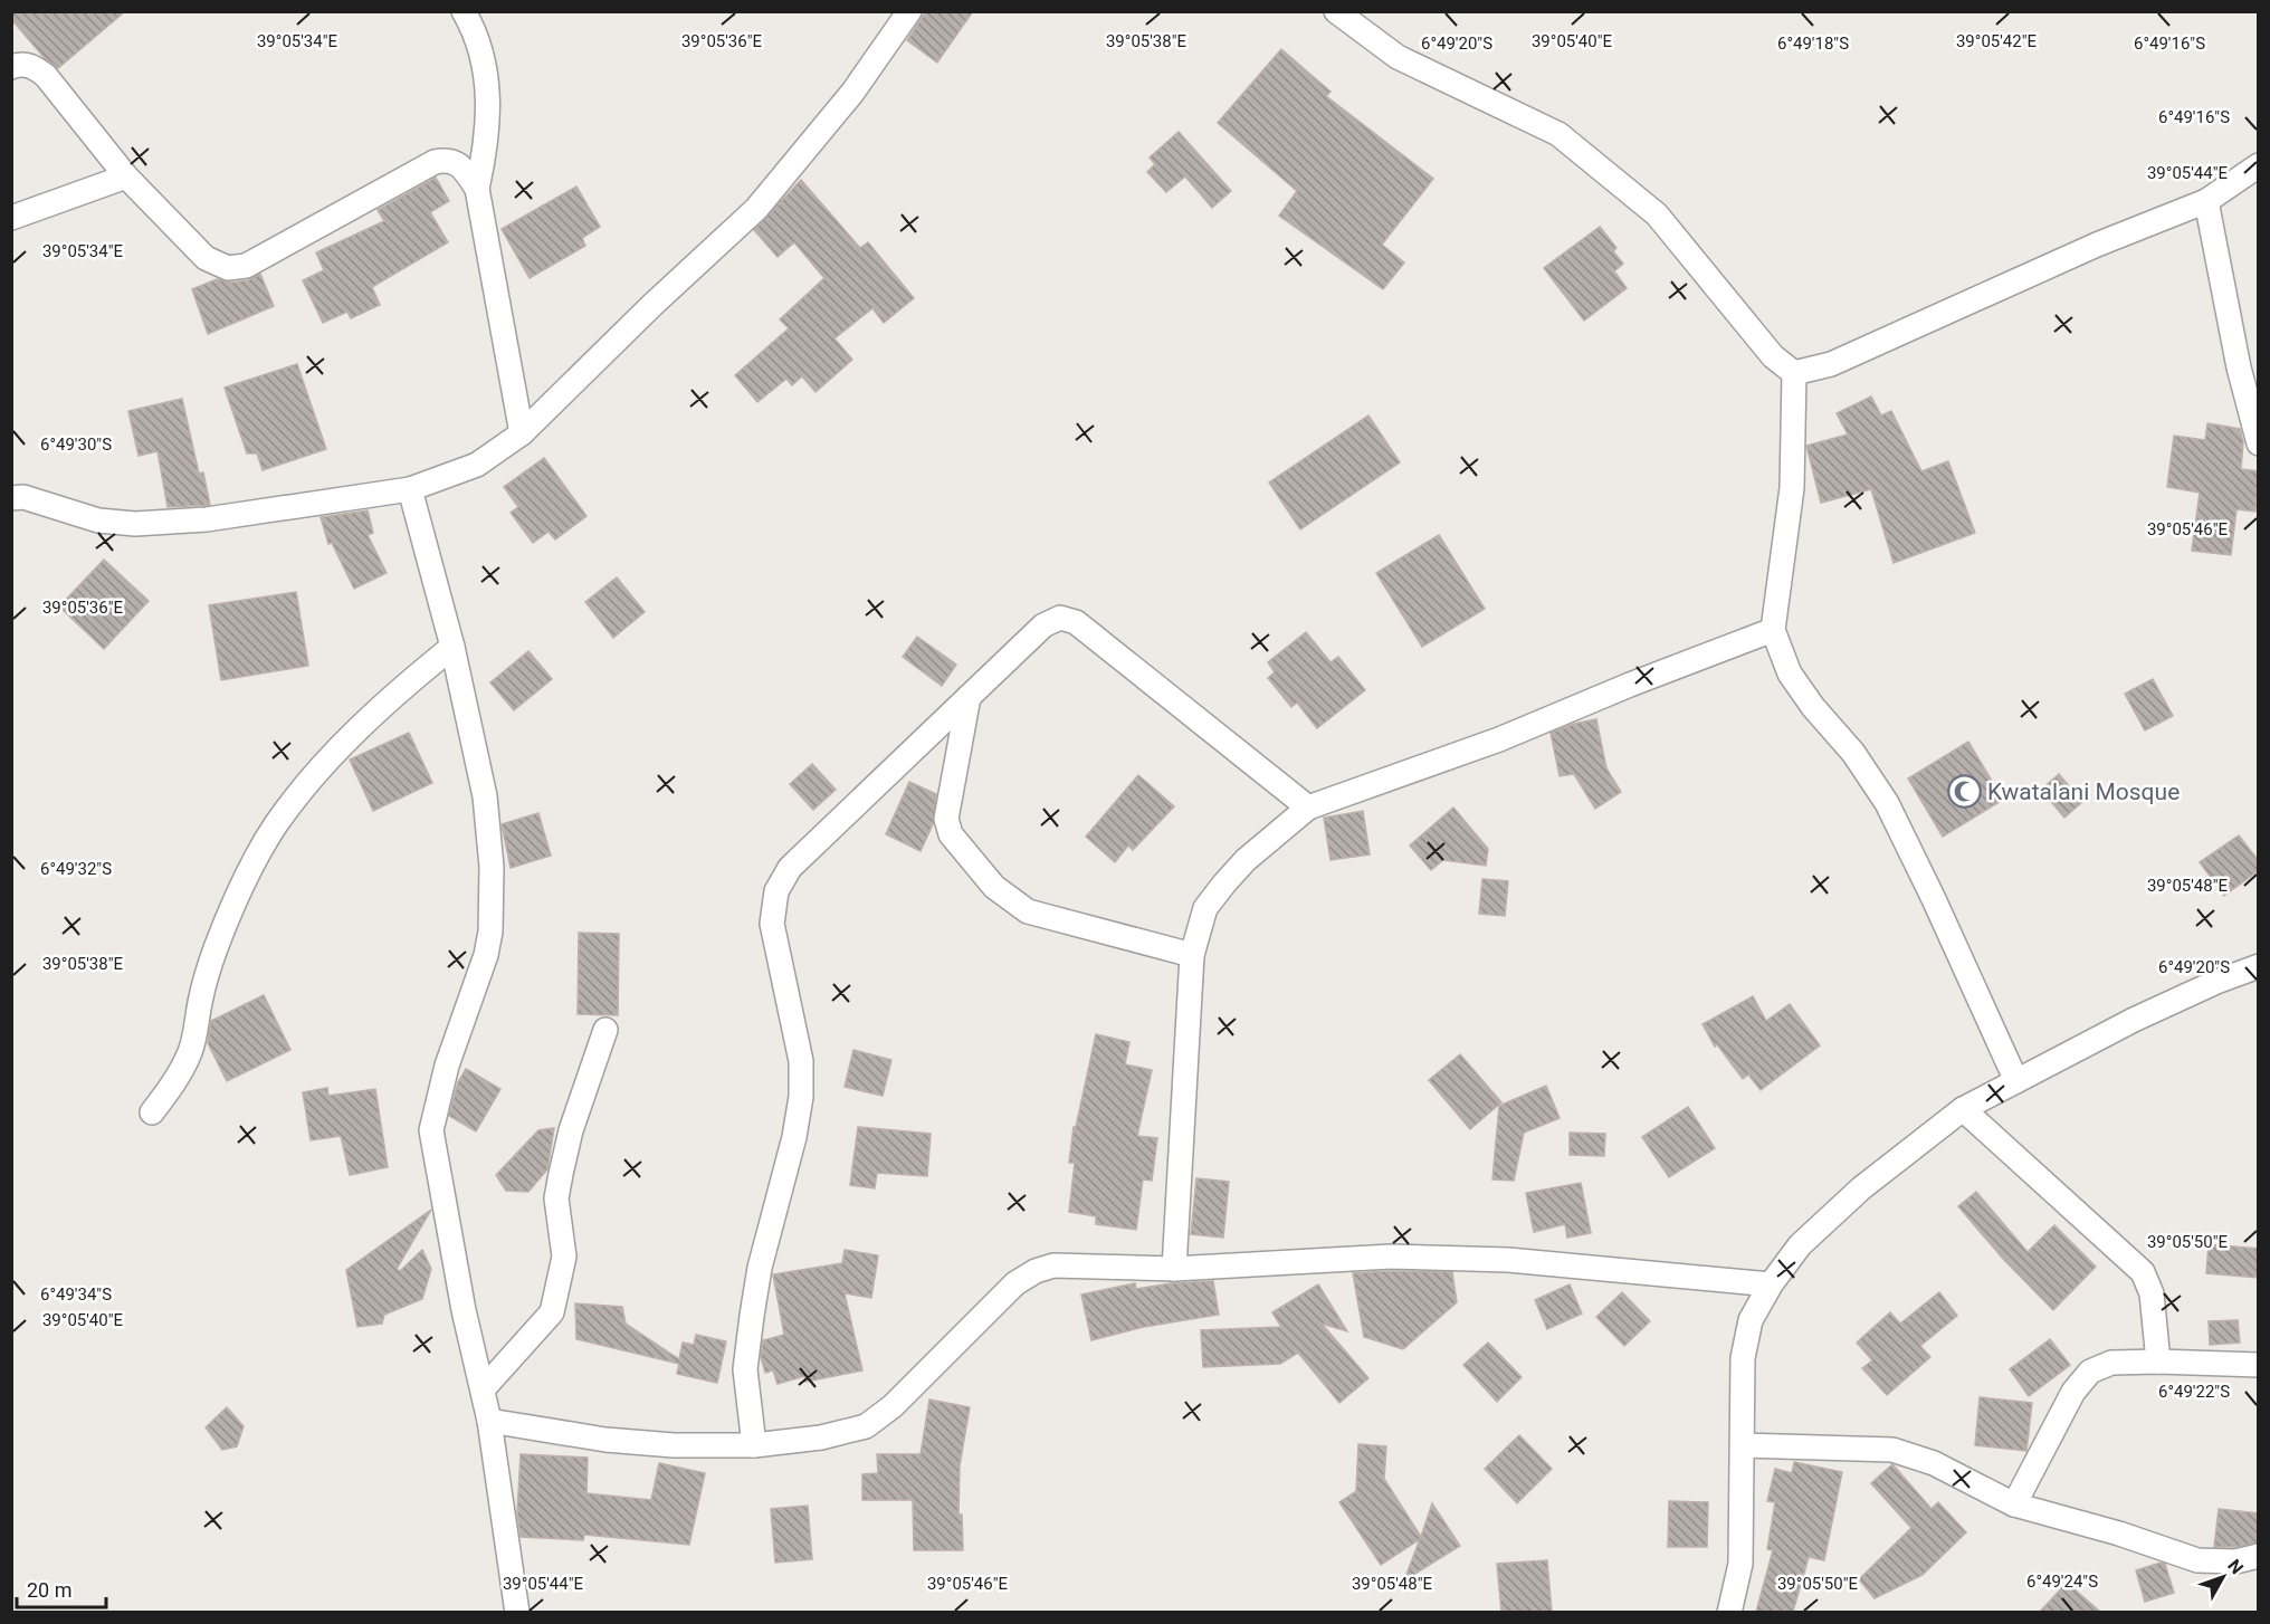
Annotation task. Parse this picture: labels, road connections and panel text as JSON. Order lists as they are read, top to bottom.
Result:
{
  "places": {
    "mosque": ["Kwatalani Mosque"]
  },
  "scale_bar": "20 m",
  "north": "top right",
  "coordinates": [
    "39°05'34\"E",
    "39°05'36\"E",
    "39°05'38\"E",
    "39°05'40\"E",
    "39°05'42\"E",
    "6°49'20\"S",
    "6°49'18\"S",
    "6°49'16\"S",
    "39°05'44\"E",
    "6°49'30\"S",
    "39°05'46\"E",
    "6°49'32\"S",
    "39°05'48\"E",
    "39°05'50\"E",
    "6°49'34\"S",
    "6°49'22\"S",
    "6°49'24\"S"
  ]
}
